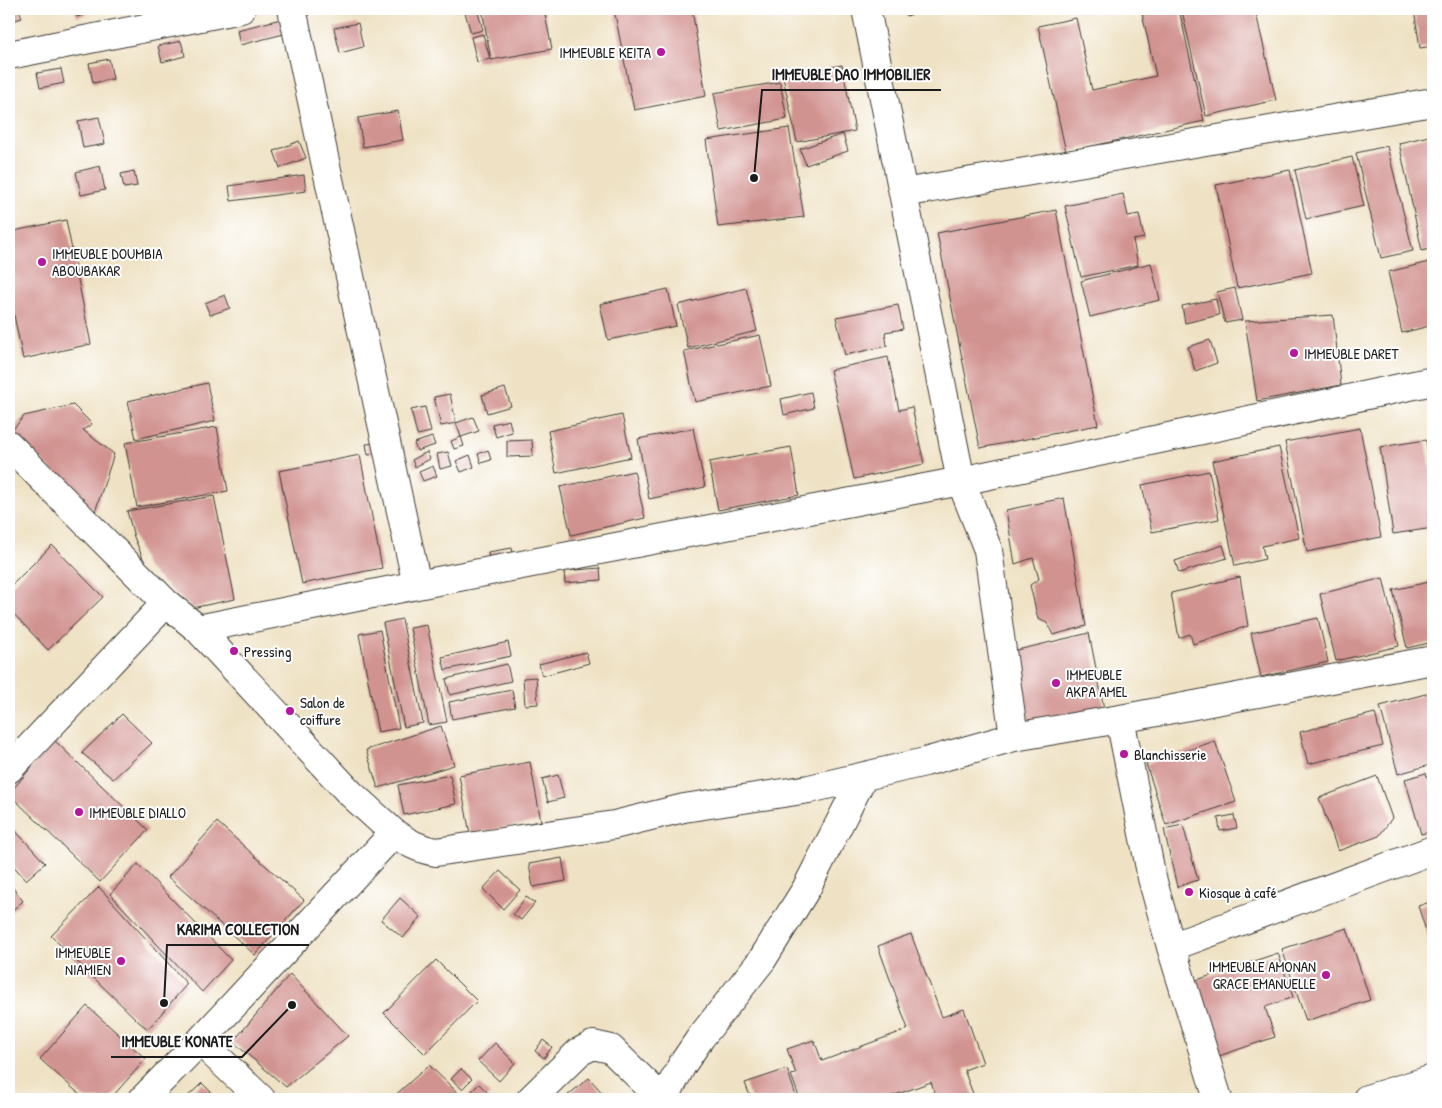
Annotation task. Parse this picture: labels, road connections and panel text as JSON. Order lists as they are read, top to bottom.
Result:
{
  "places": [
    "IMMEUBLE KEITA",
    "IMMEUBLE DAO IMMOBILIER",
    "IMMEUBLE DOUMBIA ABOUBAKAR",
    "IMMEUBLE DARET",
    "Pressing",
    "IMMEUBLE AKPA AMEL",
    "Salon de coiffure",
    "Blanchisserie",
    "IMMEUBLE DIALLO",
    "Kiosque à café",
    "IMMEUBLE NIAMIEN",
    "IMMEUBLE AMONAN GRACE EMANUELLE",
    "KARIMA COLLECTION",
    "IMMEUBLE KONATE"
  ]
}
